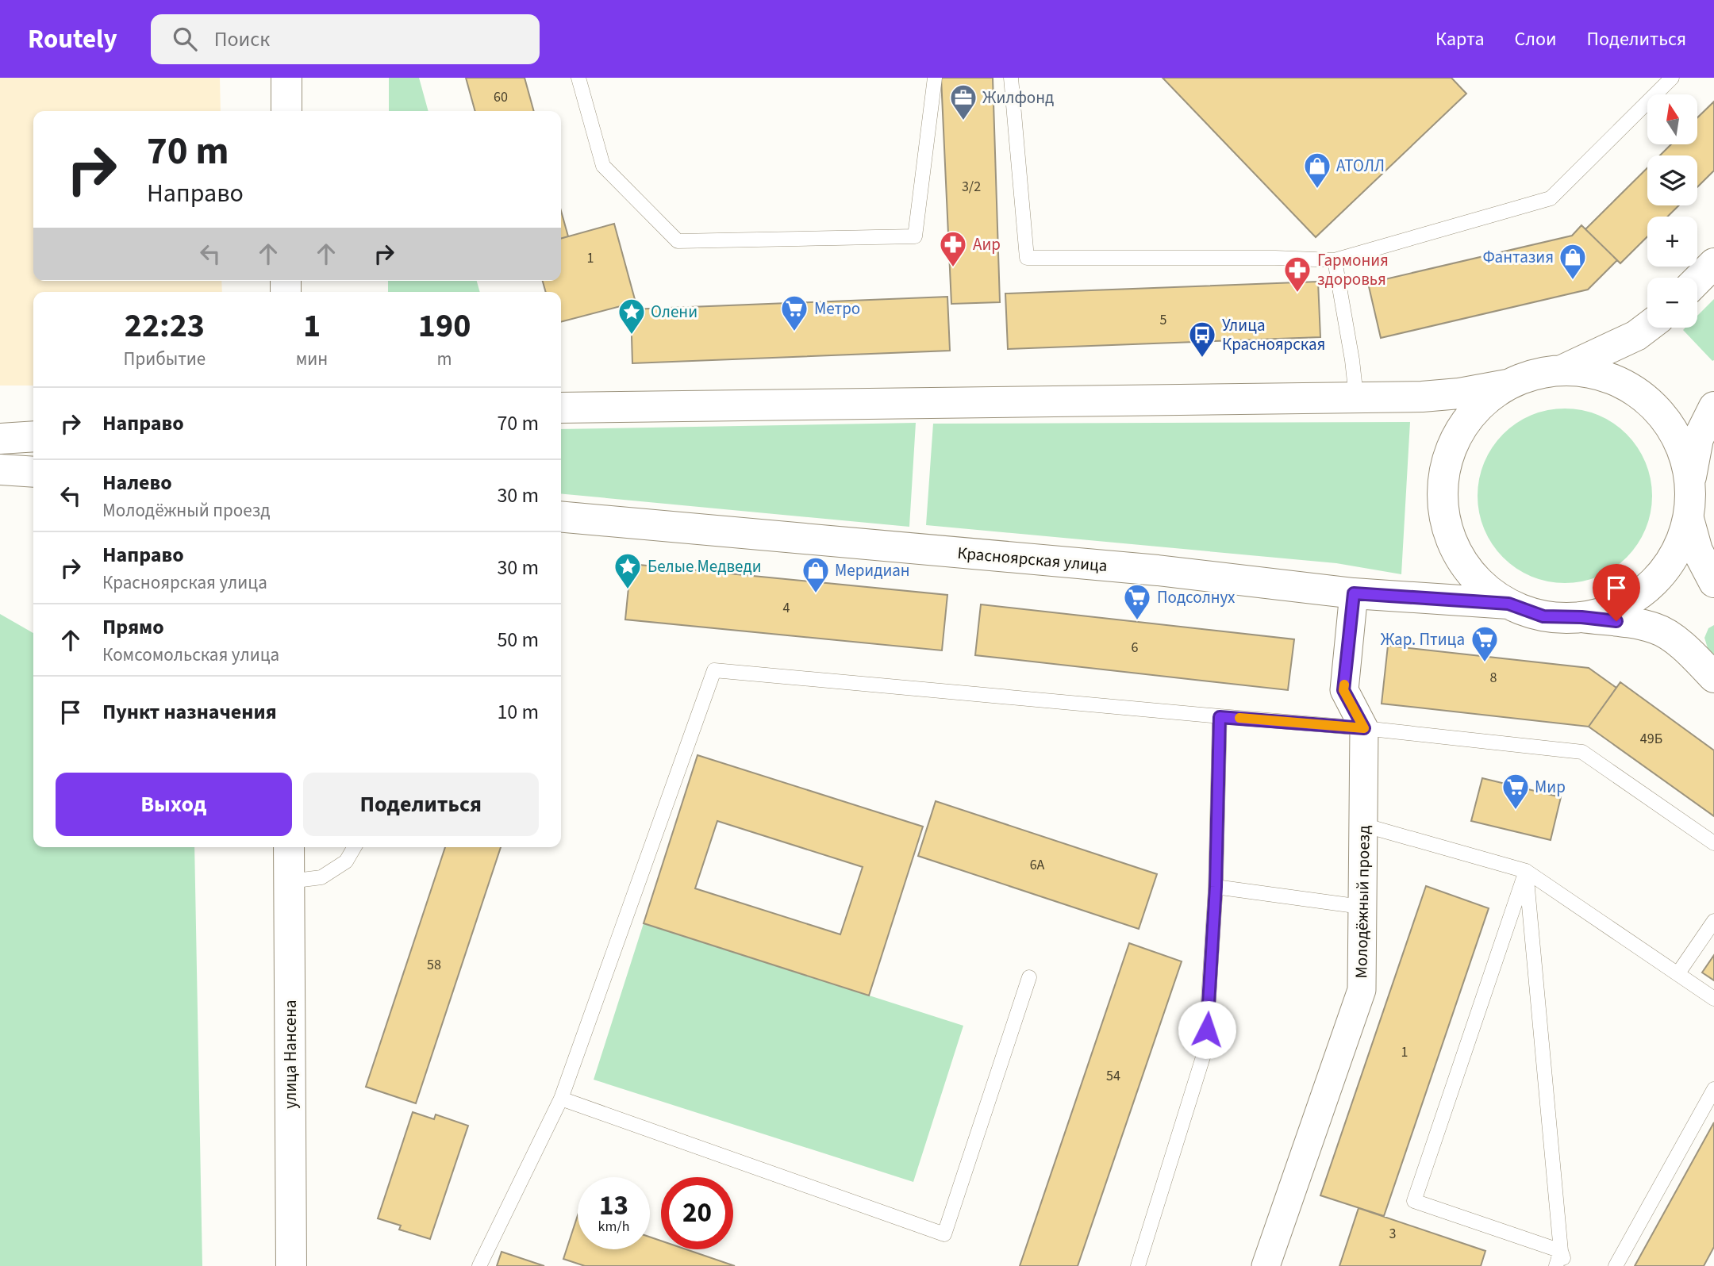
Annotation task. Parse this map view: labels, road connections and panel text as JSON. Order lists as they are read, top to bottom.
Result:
{
  "streets": {
    "main road": ["Красноярская улица", "улица Нансена"],
    "street": ["Молодёжный проезд"]
  },
  "crossings": [
    ["Красноярская улица", "Молодёжный проезд"]
  ],
  "places": {
    "office": ["Жилфонд"],
    "shop": ["АТОЛЛ", "Фантазия", "Меридиан"],
    "pharmacy": ["Аир", "Гармония здоровья"],
    "supermarket": [
      "Метро",
      "Подсолнух",
      "Жар. Птица",
      "Мир"
    ],
    "place": ["Олени", "Белые Медведи"],
    "bus stop": ["Улица Красноярская"]
  },
  "house_numbers": [
    "60",
    "3/2",
    "1",
    "5",
    "4",
    "6",
    "8",
    "49Б",
    "6А",
    "58",
    "1",
    "54",
    "3"
  ],
  "north": "top",
  "page": {
    "header": "Routely",
    "search": "Поиск",
    "nav": ["Карта", "Слои", "Поделиться"],
    "map_buttons": ["+", "−"],
    "turn": ["70 m", "Направо"],
    "eta": [
      "22:23",
      "Прибытие",
      "1",
      "мин",
      "190",
      "m"
    ],
    "list": [
      {
        "name": "Направо",
        "value": "70 m"
      },
      {
        "name": "Налево",
        "note": "Молодёжный проезд",
        "value": "30 m"
      },
      {
        "name": "Направо",
        "note": "Красноярская улица",
        "value": "30 m"
      },
      {
        "name": "Прямо",
        "note": "Комсомольская улица",
        "value": "50 m"
      },
      {
        "name": "Пункт назначения",
        "value": "10 m"
      }
    ],
    "buttons": ["Выход", "Поделиться"],
    "speed": "13 km/h",
    "limit": "20"
  }
}
